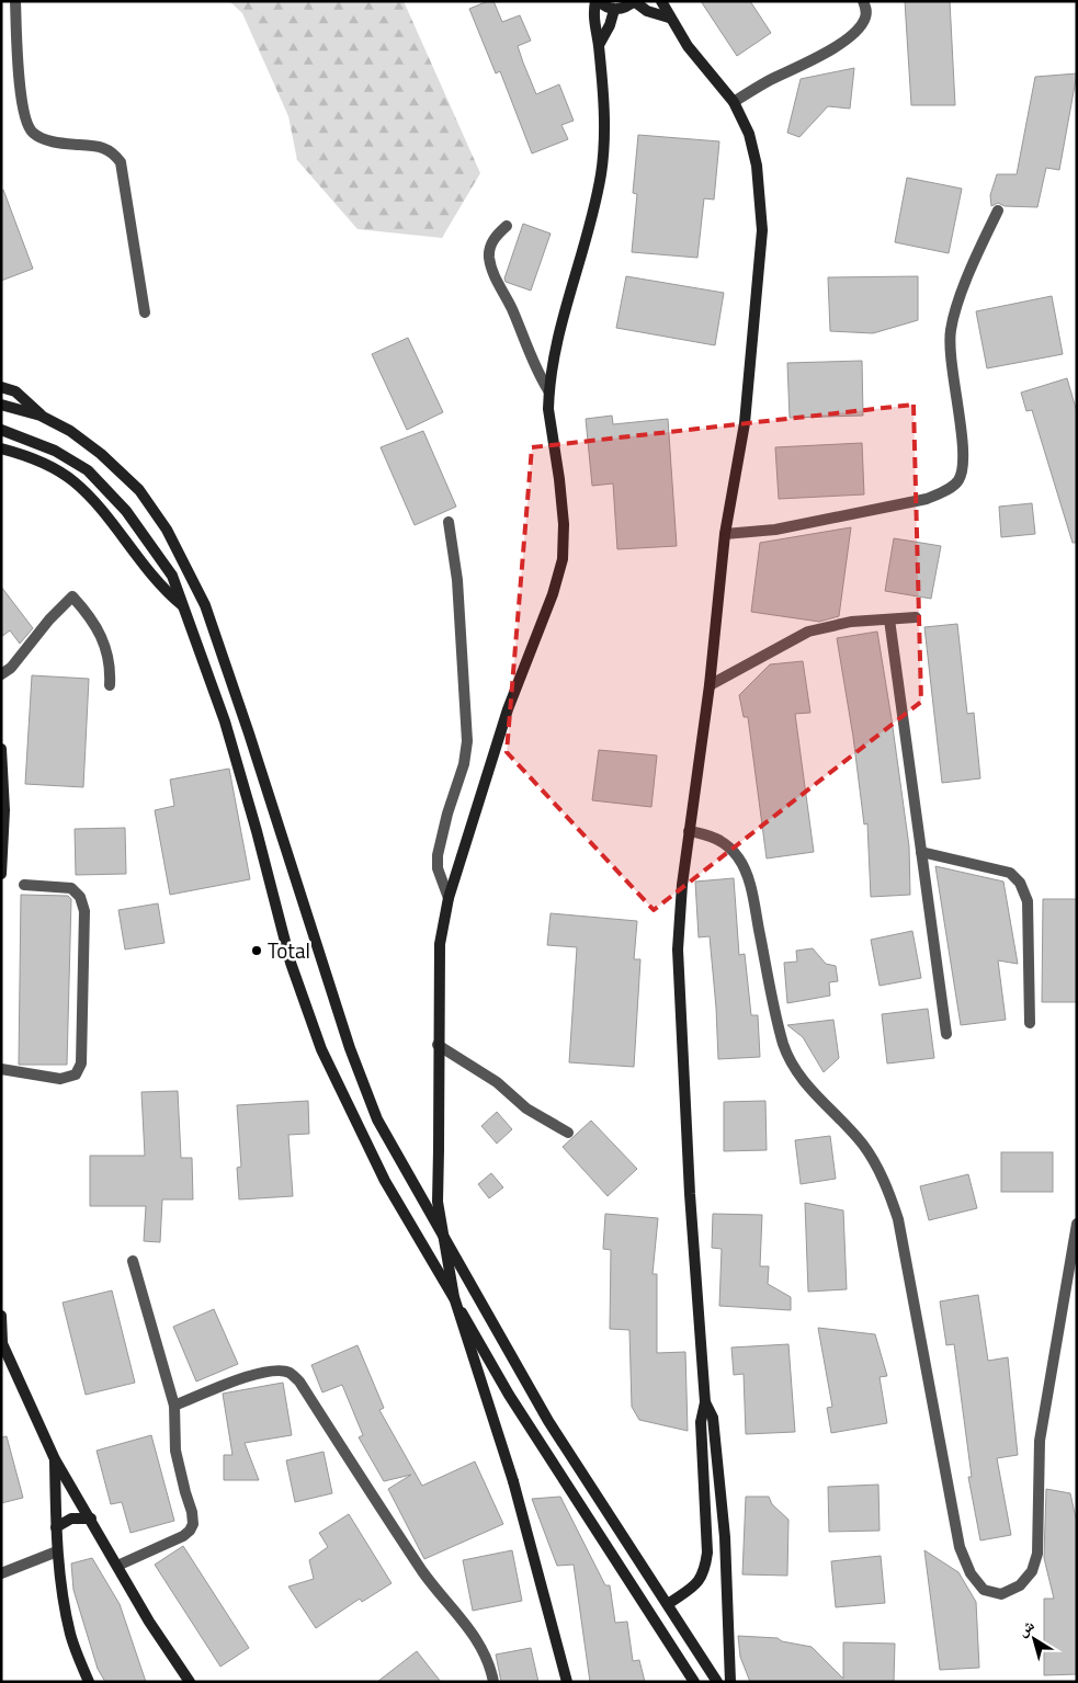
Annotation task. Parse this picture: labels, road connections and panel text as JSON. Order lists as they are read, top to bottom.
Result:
{
  "places": ["Total"],
  "north": "top left"
}
